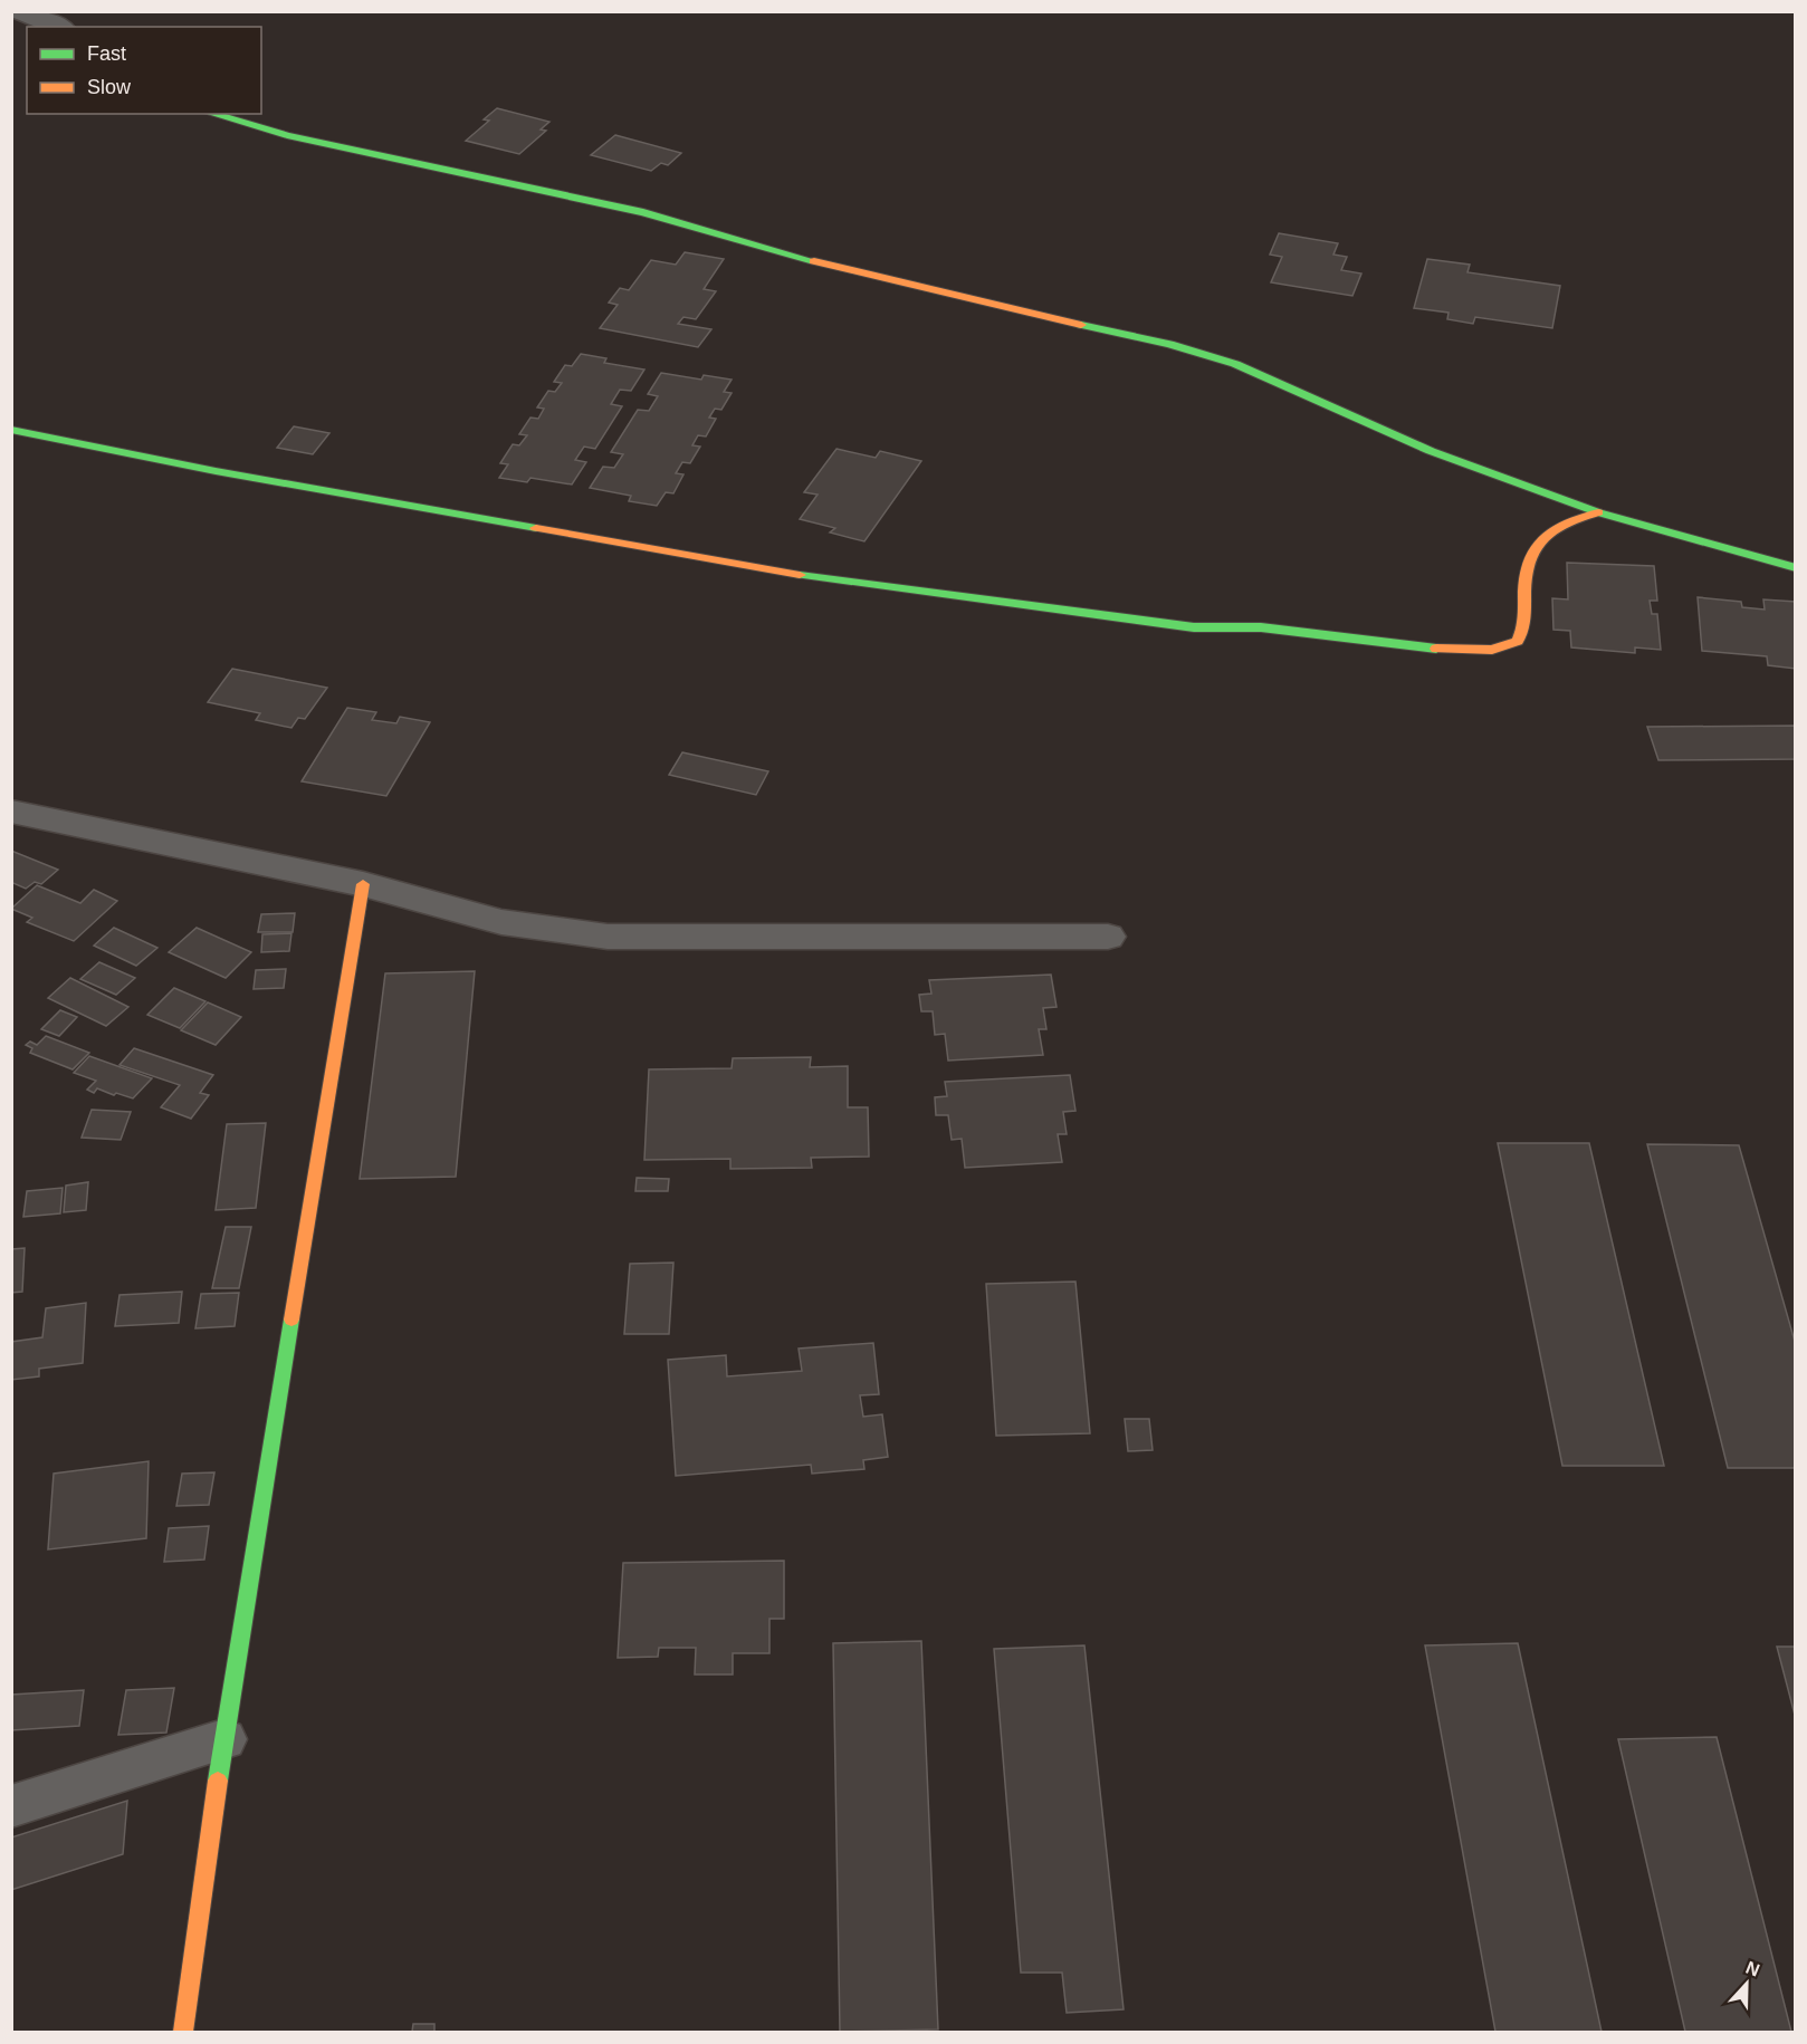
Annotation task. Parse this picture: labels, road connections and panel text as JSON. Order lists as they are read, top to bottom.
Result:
{
  "legend": ["Fast", "Slow"],
  "north": "top"
}
